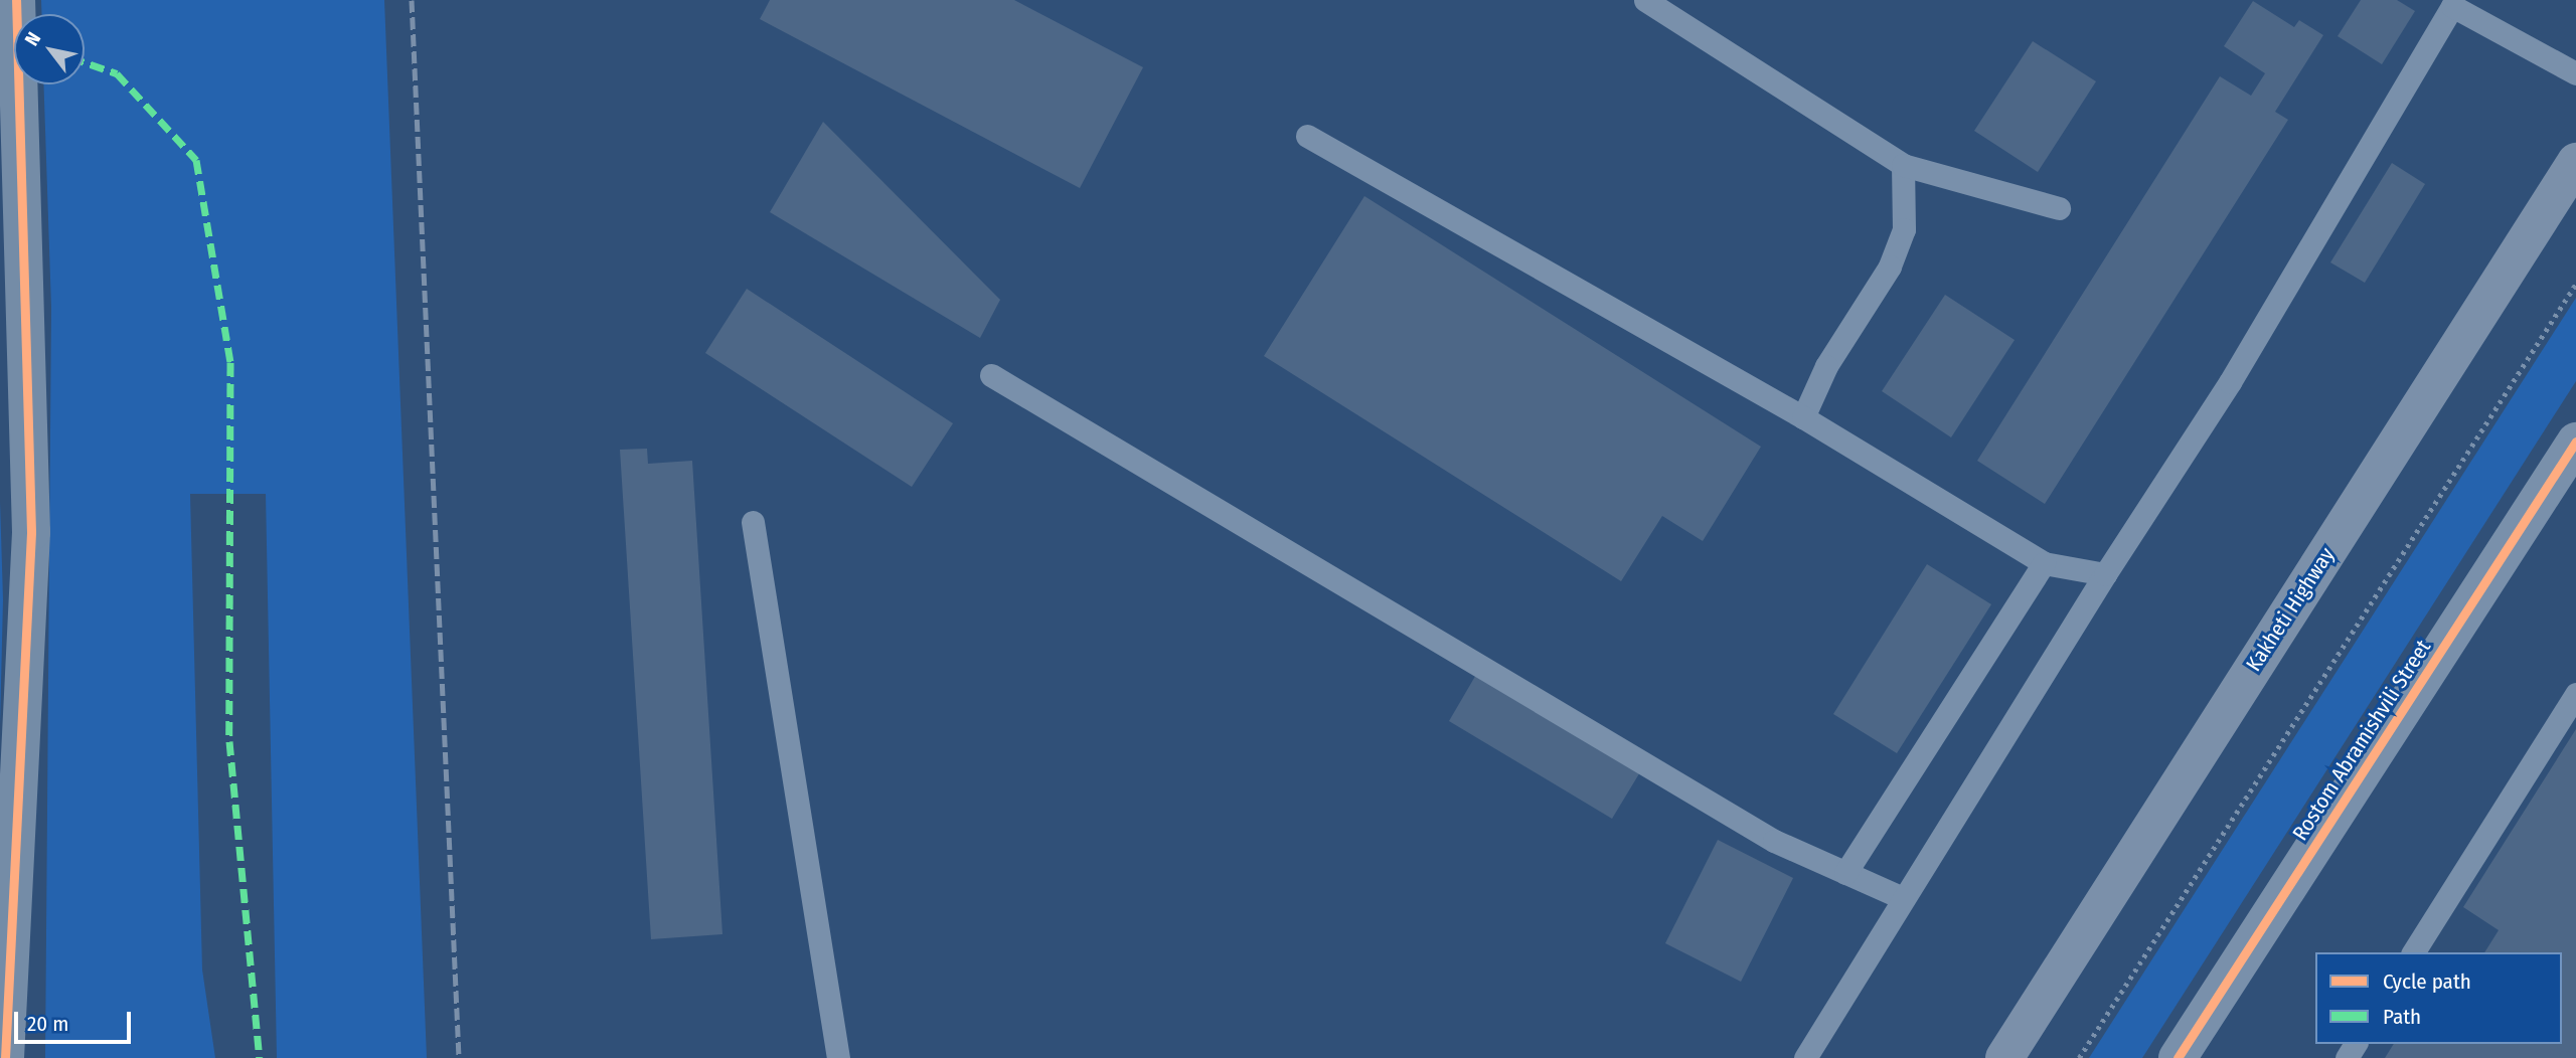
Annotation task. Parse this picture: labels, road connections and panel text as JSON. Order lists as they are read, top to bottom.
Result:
{
  "streets": {
    "highway": ["Kakheti Highway"],
    "street": ["Rostom Abramishvili Street"]
  },
  "legend": ["Cycle path", "Path"],
  "scale_bar": "20 m",
  "north": "top left"
}
